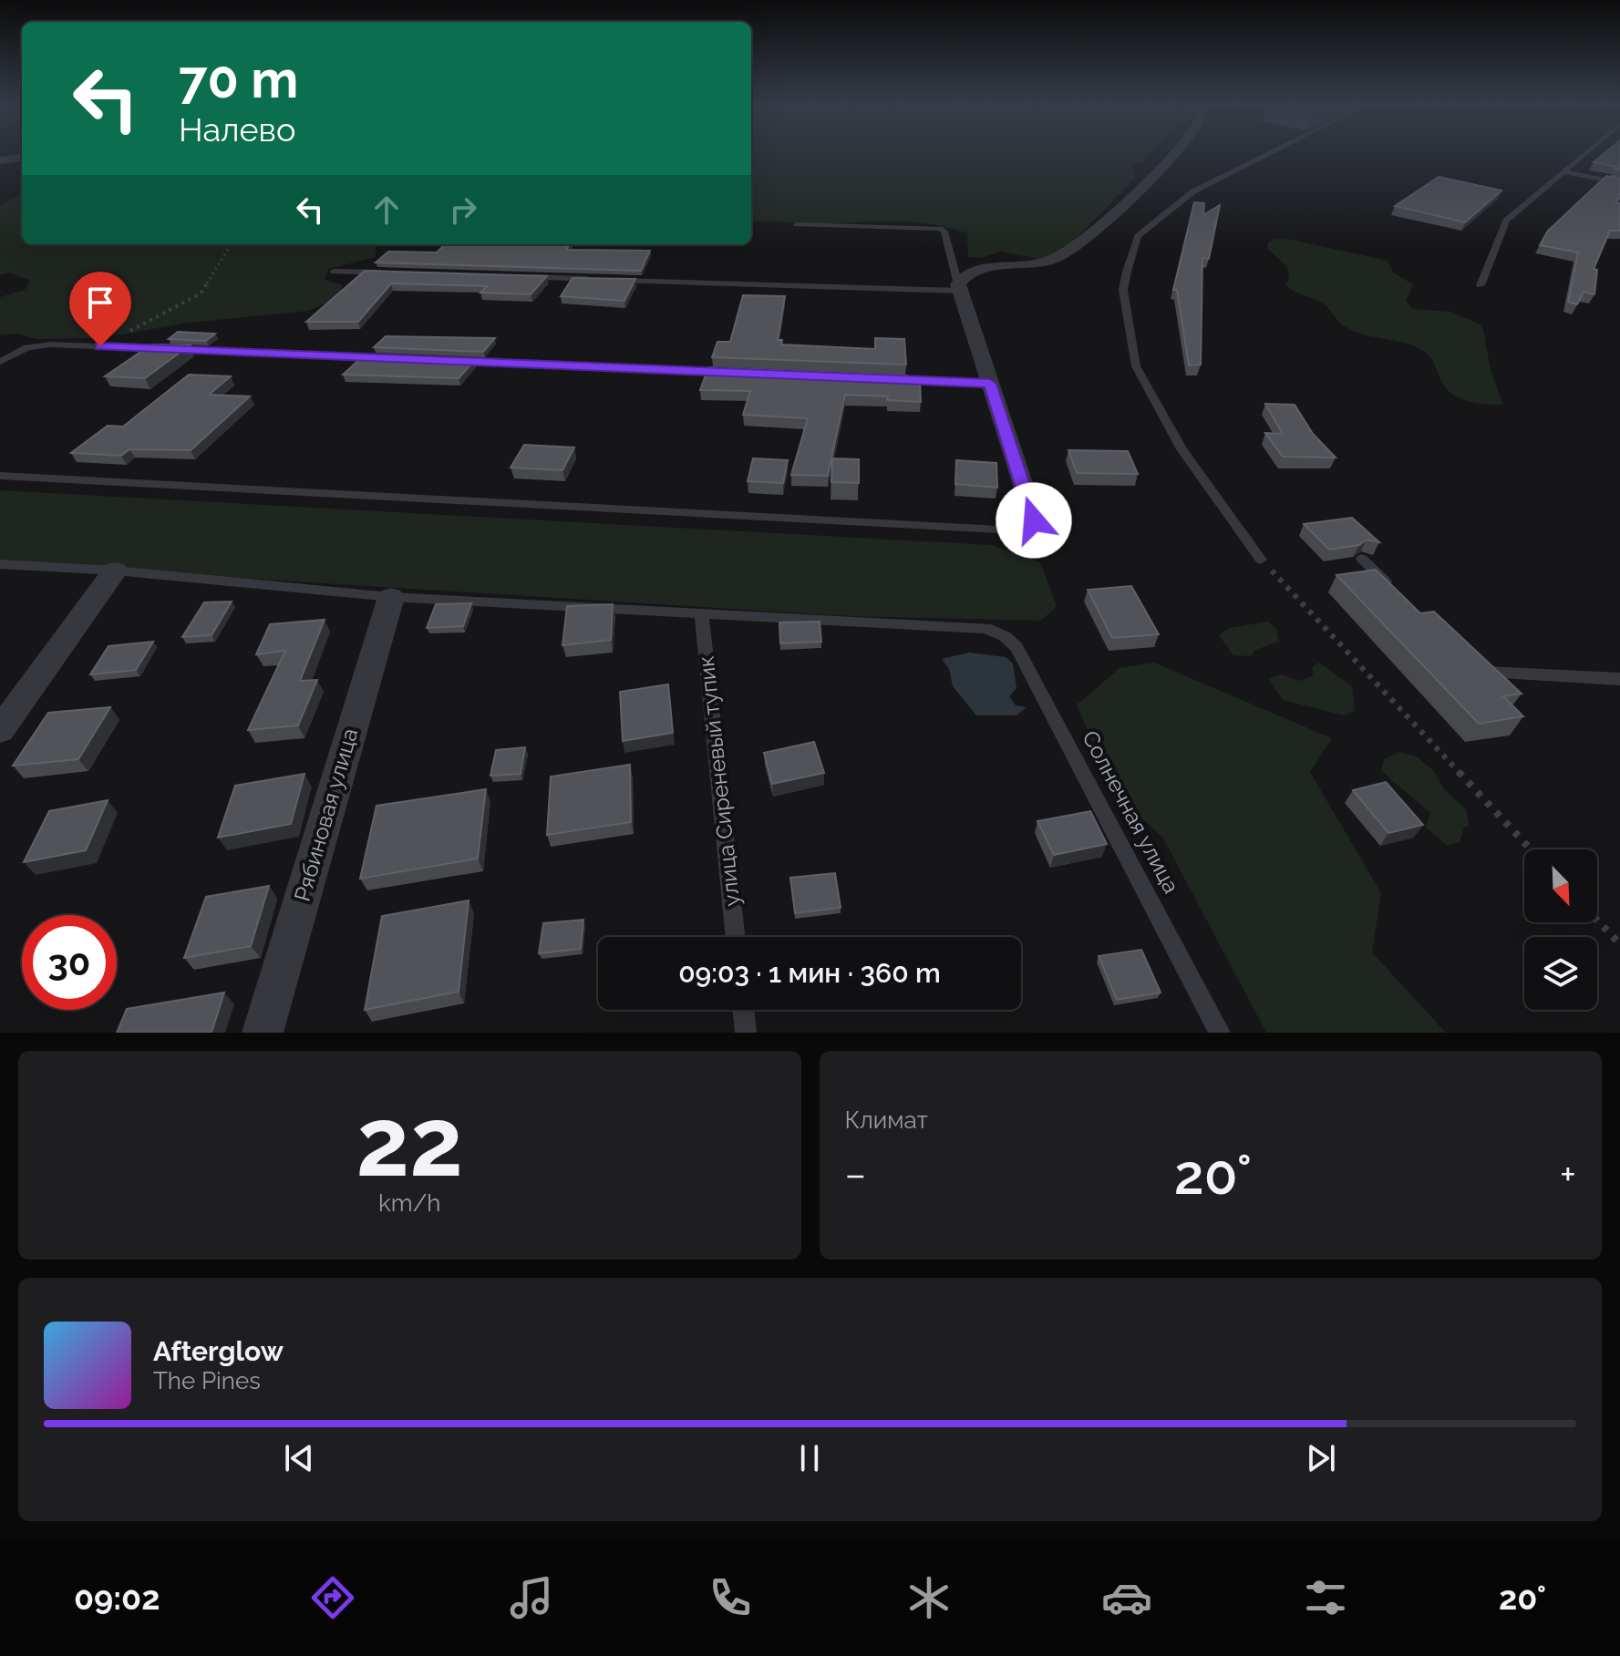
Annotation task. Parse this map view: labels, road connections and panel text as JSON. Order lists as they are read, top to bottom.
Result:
{
  "streets": {
    "street": ["Рябиновая улица"],
    "lane": ["улица Сиреневый тупик", "Солнечная улица"]
  },
  "crossings": [
    ["улица Сиреневый тупик", "Солнечная улица"]
  ],
  "north": "bottom right",
  "page": {
    "turn": ["70 m", "Налево"],
    "limit": "30",
    "trip": "09:03 · 1 мин · 360 m",
    "tile": [
      ["22", "km/h"],
      "Климат"
    ],
    "heat": ["−", "20°", "+"],
    "song": ["Afterglow", "The Pines"],
    "tabs": ["09:02", "20°"]
  }
}
